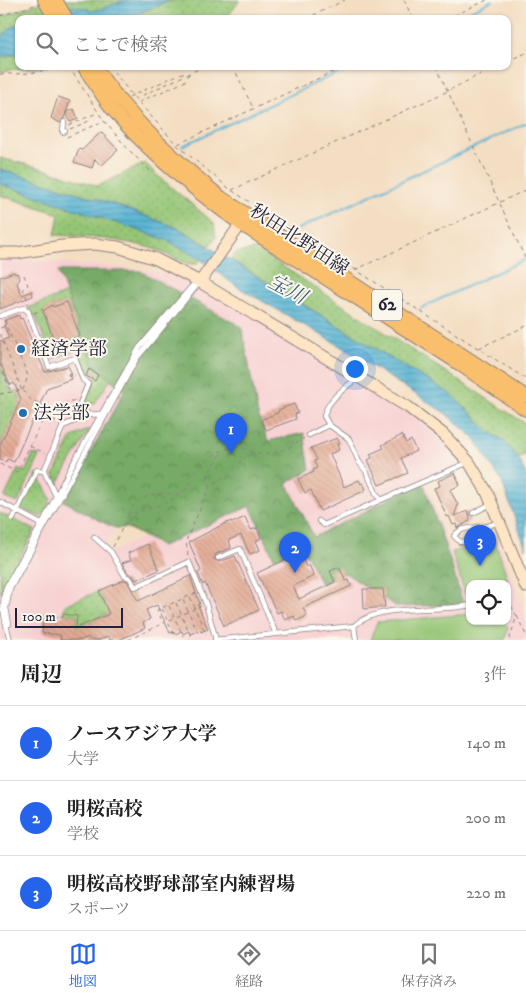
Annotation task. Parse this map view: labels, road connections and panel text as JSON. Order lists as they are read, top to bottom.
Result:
{
  "streets": {
    "main road": ["秋田北野田線", "62"]
  },
  "water": ["宝川"],
  "places": ["経済学部", "法学部"],
  "scale_bar": "100 m",
  "page": {
    "search": "ここで検索",
    "pins": ["1", "3", "2"],
    "scale": "100 m",
    "heading": ["周辺", "3件"],
    "list": [
      {
        "mark": "1",
        "name": "ノースアジア大学",
        "note": "大学",
        "value": "140 m"
      },
      {
        "mark": "2",
        "name": "明桜高校",
        "note": "学校",
        "value": "200 m"
      },
      {
        "mark": "3",
        "name": "明桜高校野球部室内練習場",
        "note": "スポーツ",
        "value": "220 m"
      }
    ],
    "nav": ["地図", "経路", "保存済み"]
  }
}
